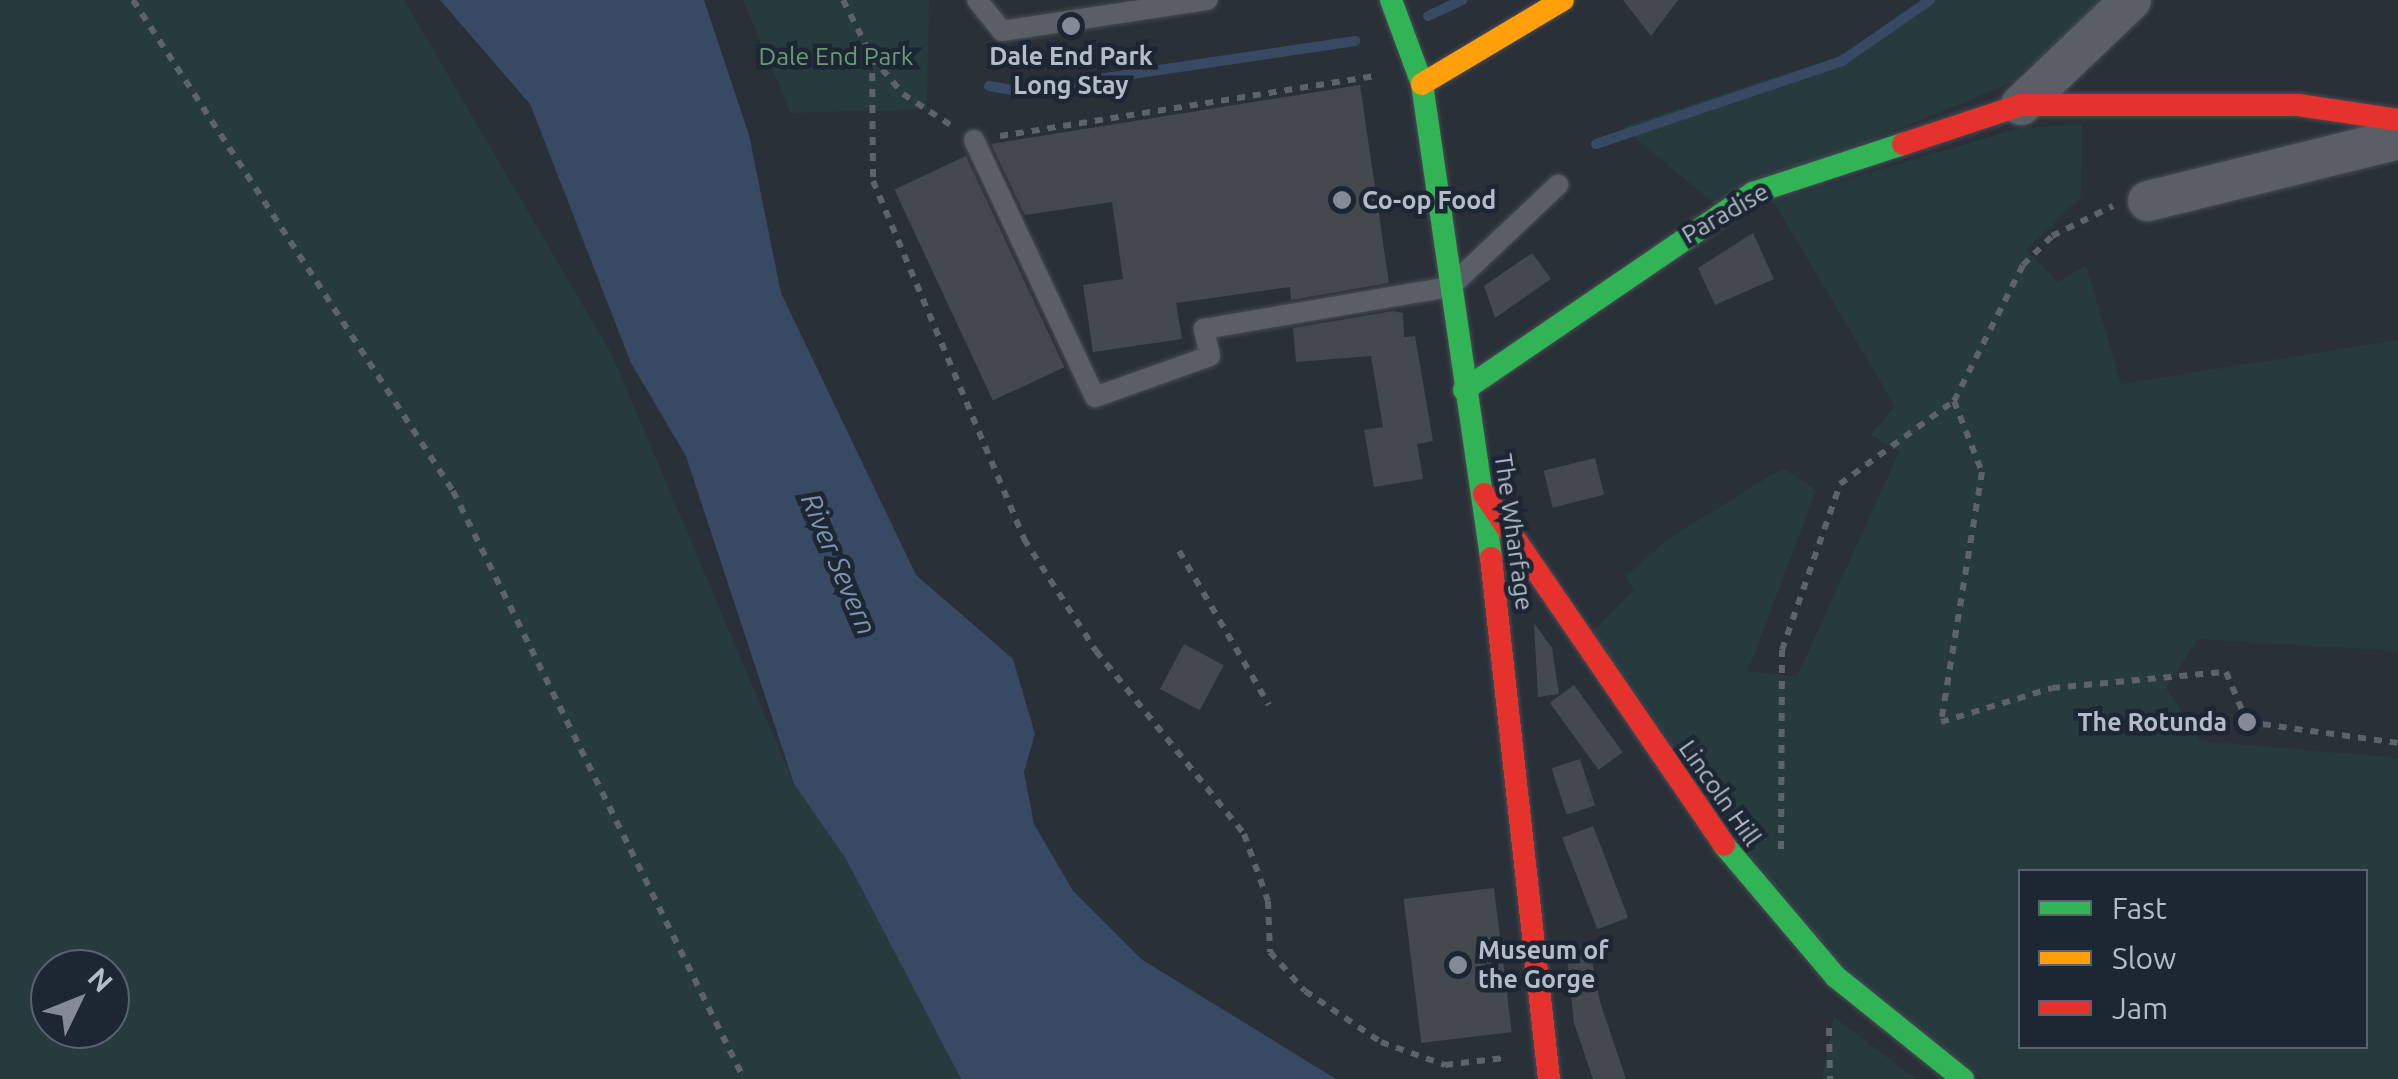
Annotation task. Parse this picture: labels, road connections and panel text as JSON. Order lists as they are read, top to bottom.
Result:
{
  "streets": {
    "street": ["Paradise", "The Wharfage", "Lincoln Hill"]
  },
  "crossings": [
    ["Paradise", "The Wharfage"],
    ["The Wharfage", "Lincoln Hill"]
  ],
  "water": ["River Severn"],
  "parks": ["Dale End Park"],
  "places": [
    "Dale End Park Long Stay",
    "Co-op Food",
    "The Rotunda",
    "Museum of the Gorge"
  ],
  "legend": ["Fast", "Slow", "Jam"],
  "north": "top right"
}
